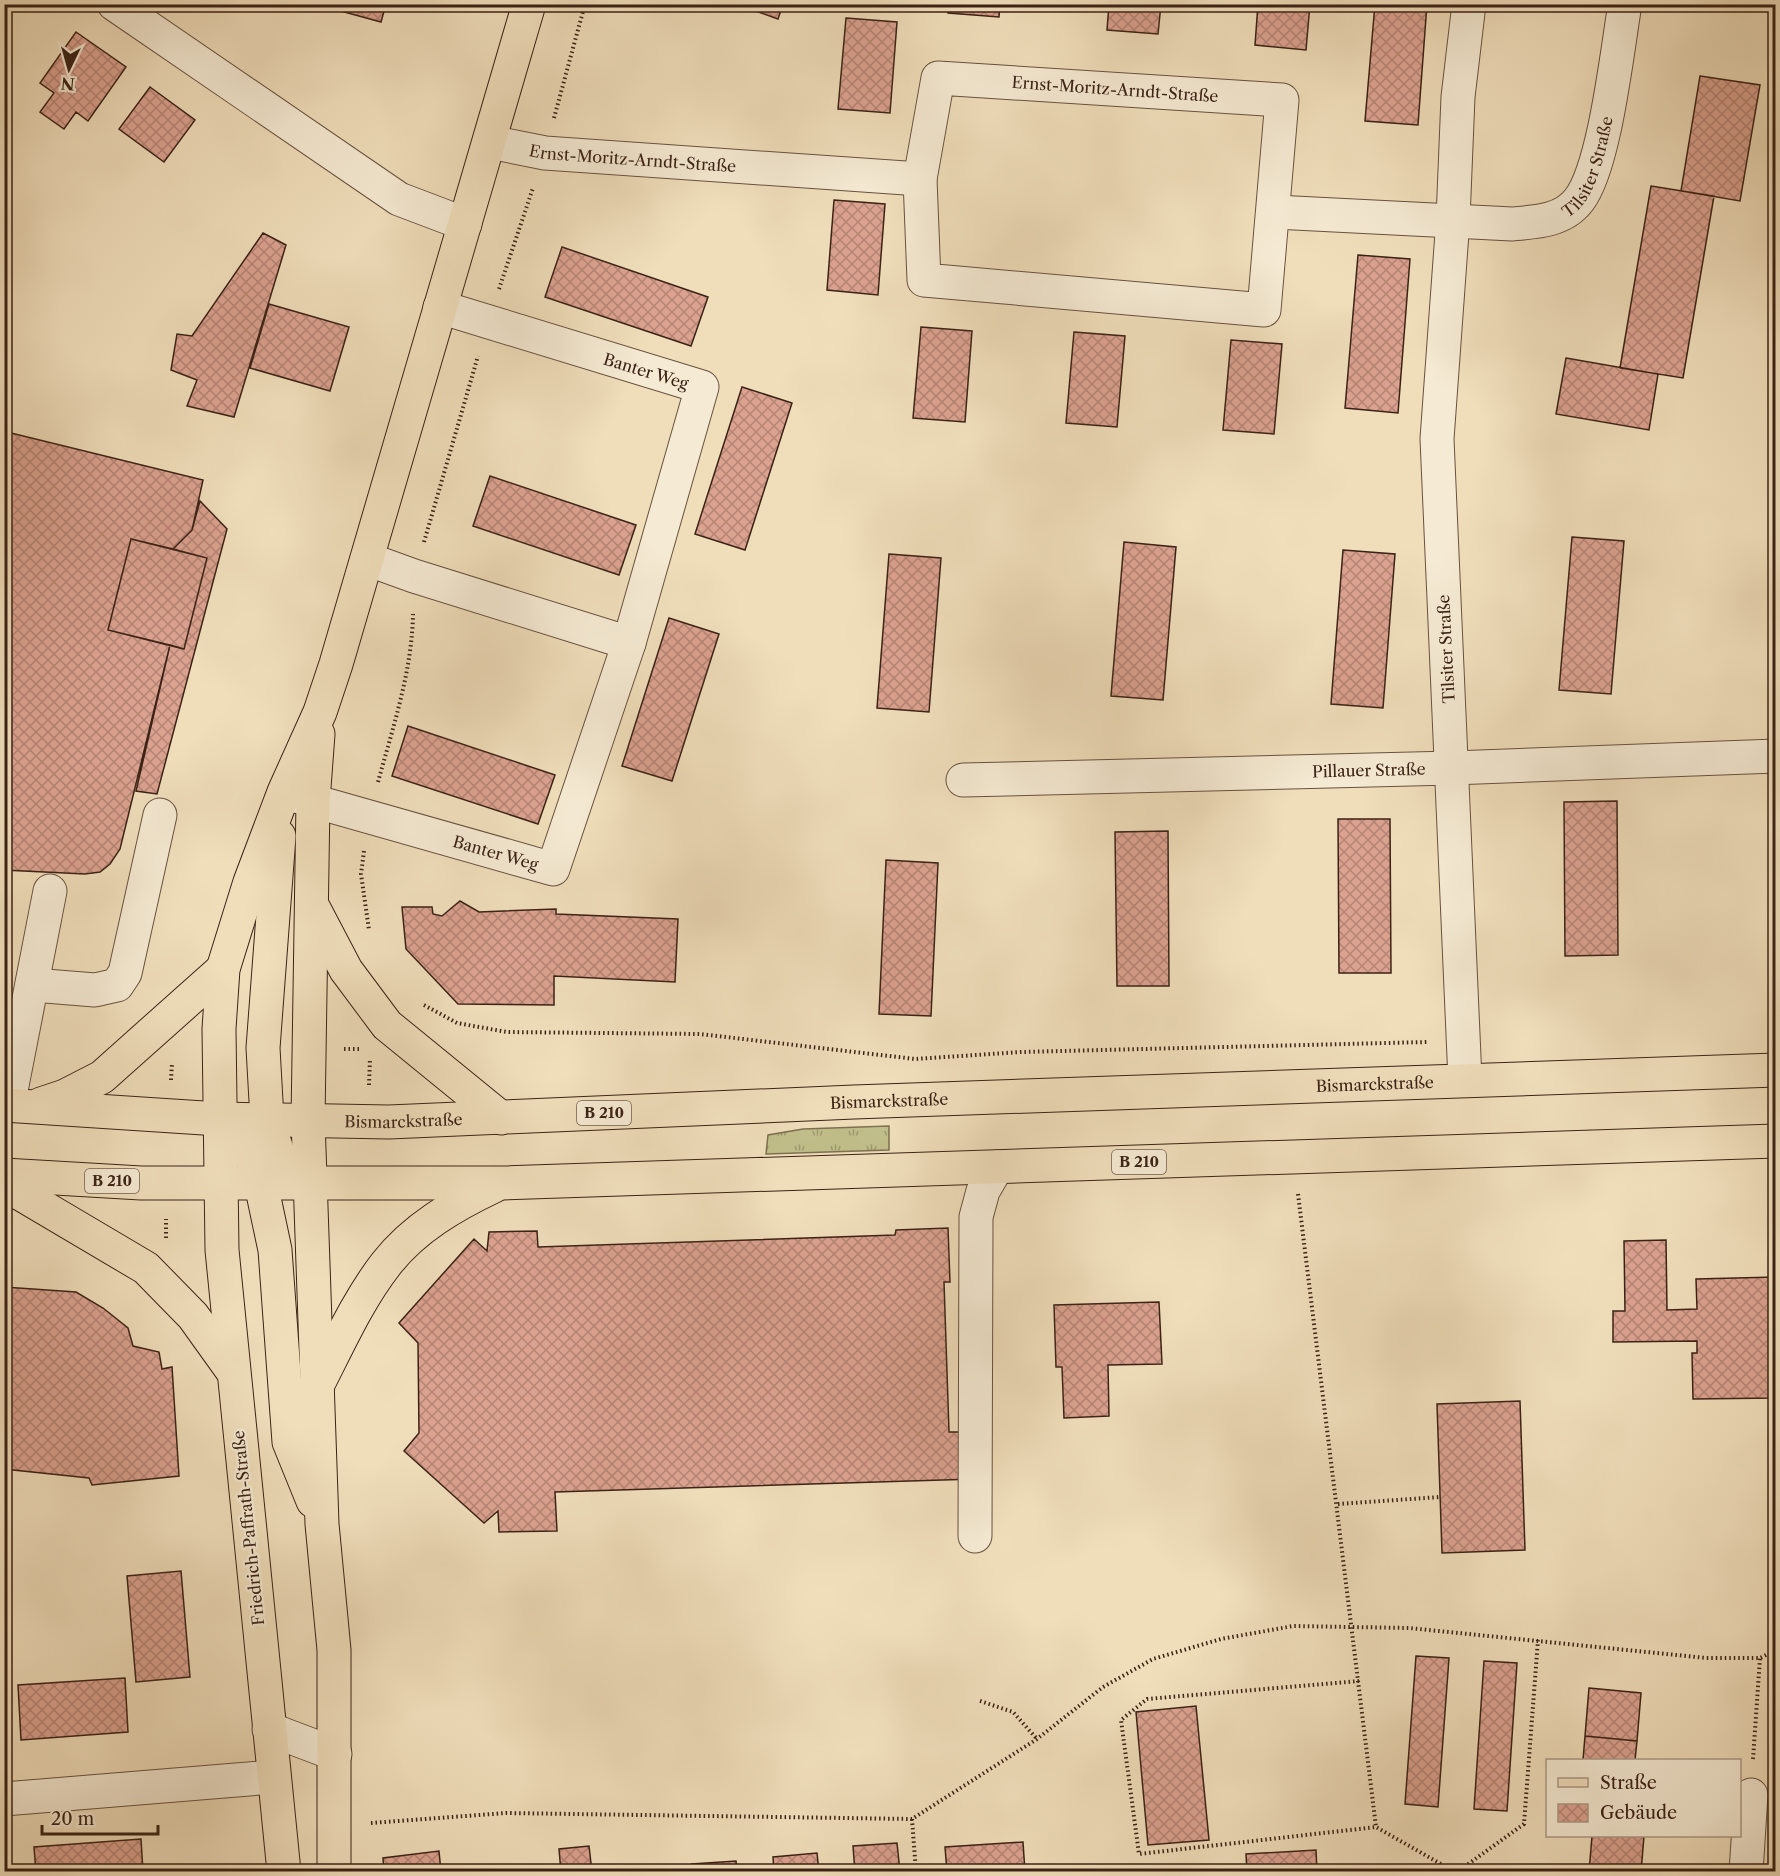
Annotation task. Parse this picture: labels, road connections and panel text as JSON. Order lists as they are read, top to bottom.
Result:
{
  "streets": {
    "main road": ["Bismarckstraße", "B 210", "Friedrich-Paffrath-Straße"],
    "street": [
      "Ernst-Moritz-Arndt-Straße",
      "Tilsiter Straße",
      "Banter Weg",
      "Pillauer Straße"
    ]
  },
  "crossings": [
    ["Tilsiter Straße", "Pillauer Straße"],
    ["Tilsiter Straße", "Bismarckstraße"],
    ["B 210", "Friedrich-Paffrath-Straße"]
  ],
  "legend": ["Straße", "Gebäude"],
  "scale_bar": "20 m",
  "north": "bottom"
}
